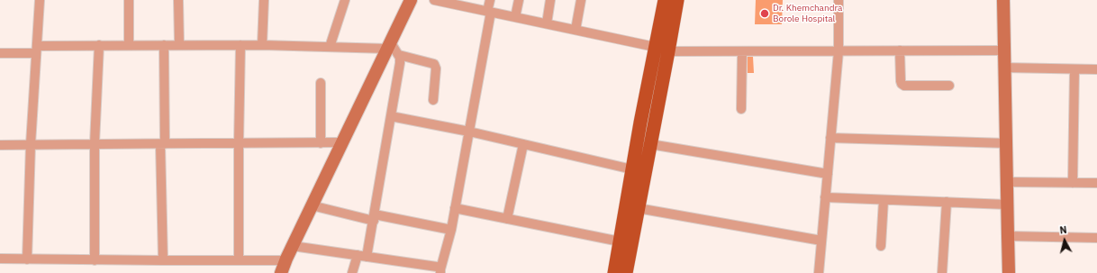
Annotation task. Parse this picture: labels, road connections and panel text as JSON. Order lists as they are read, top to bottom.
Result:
{
  "places": ["Dr. Khemchandra Borole Hospital"],
  "north": "top"
}
